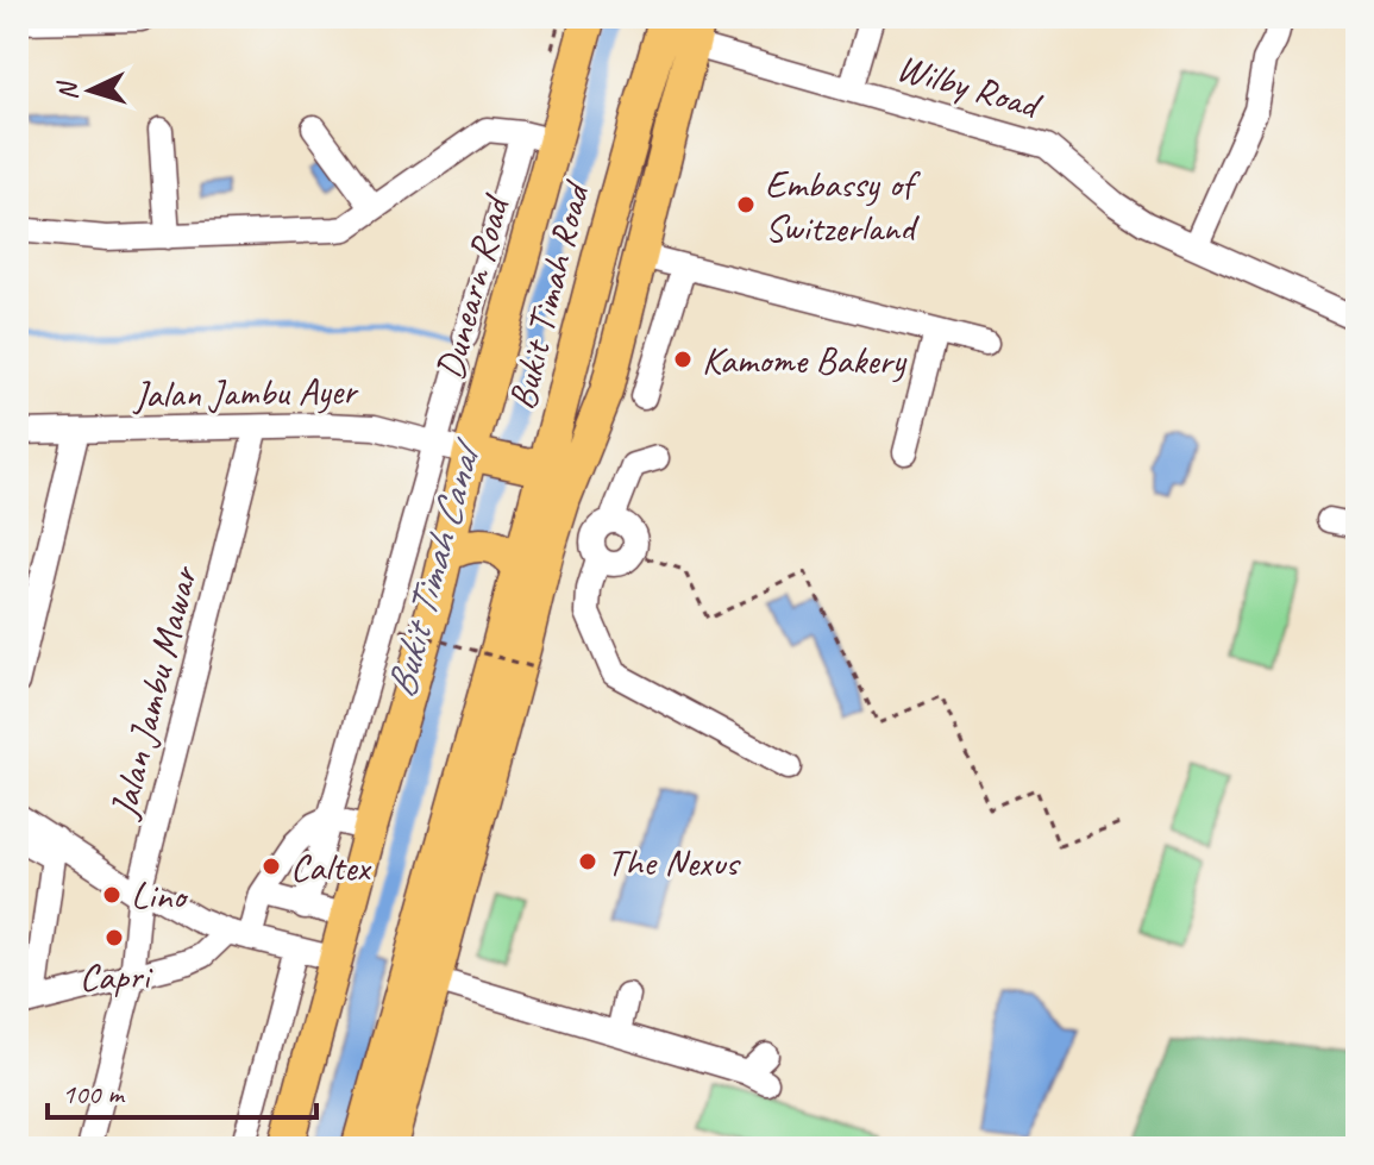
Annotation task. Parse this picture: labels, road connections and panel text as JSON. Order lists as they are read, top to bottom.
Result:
{
  "streets": {
    "highway": ["Dunearn Road", "Bukit Timah Road"],
    "street": ["Wilby Road", "Jalan Jambu Ayer", "Jalan Jambu Mawar"]
  },
  "crossings": [
    ["Dunearn Road", "Jalan Jambu Ayer"],
    ["Jalan Jambu Ayer", "Jalan Jambu Mawar"]
  ],
  "water": ["Bukit Timah Canal"],
  "places": [
    "Embassy of Switzerland",
    "Kamome Bakery",
    "The Nexus",
    "Caltex",
    "Lino",
    "Capri"
  ],
  "scale_bar": "100 m",
  "north": "left"
}
